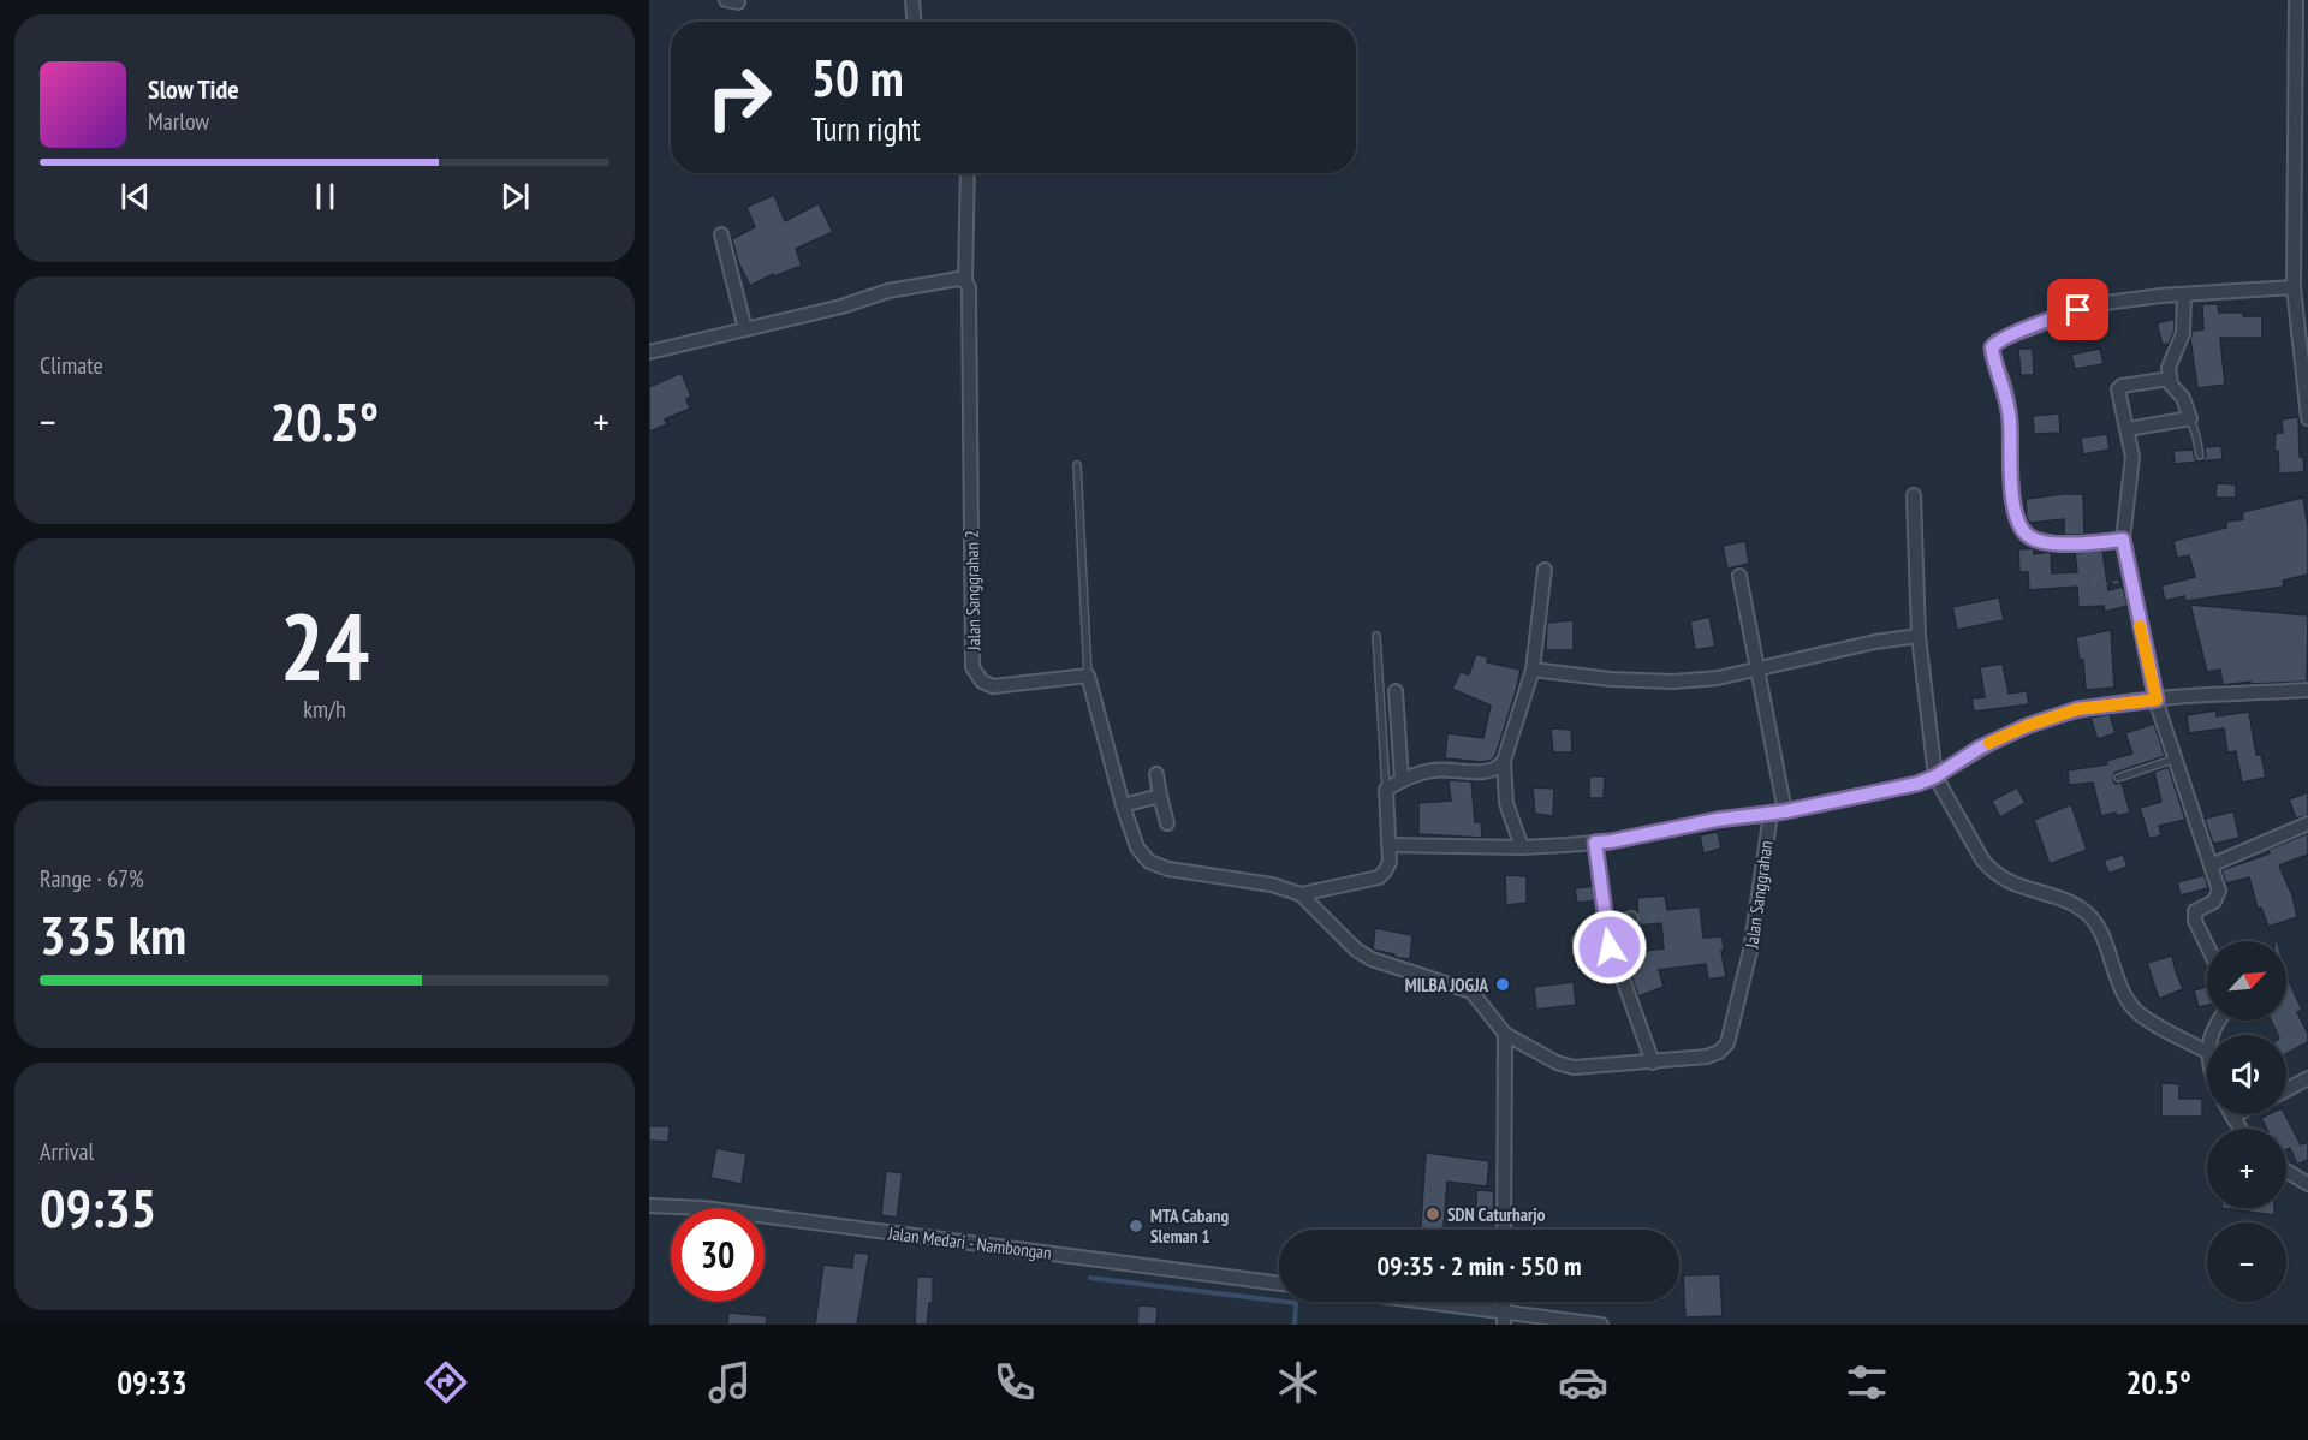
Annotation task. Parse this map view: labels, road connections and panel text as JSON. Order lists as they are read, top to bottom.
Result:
{
  "streets": {
    "street": ["Jalan Sanggrahan 2", "Jalan Sanggrahan", "Jalan Medari - Nambongan"]
  },
  "places": ["MILBA JOGJA", "SDN Caturharjo", "MTA Cabang Sleman 1"],
  "north": "top right",
  "page": {
    "turn": ["50 m", "Turn right"],
    "song": ["Slow Tide", "Marlow"],
    "tile": [
      "Climate",
      ["24", "km/h"],
      ["Range · 67%", "335 km"],
      ["Arrival", "09:35"]
    ],
    "heat": ["−", "20.5°", "+"],
    "map_buttons": ["+", "−"],
    "limit": "30",
    "trip": "09:35 · 2 min · 550 m",
    "tabs": ["09:33", "20.5°"]
  }
}
